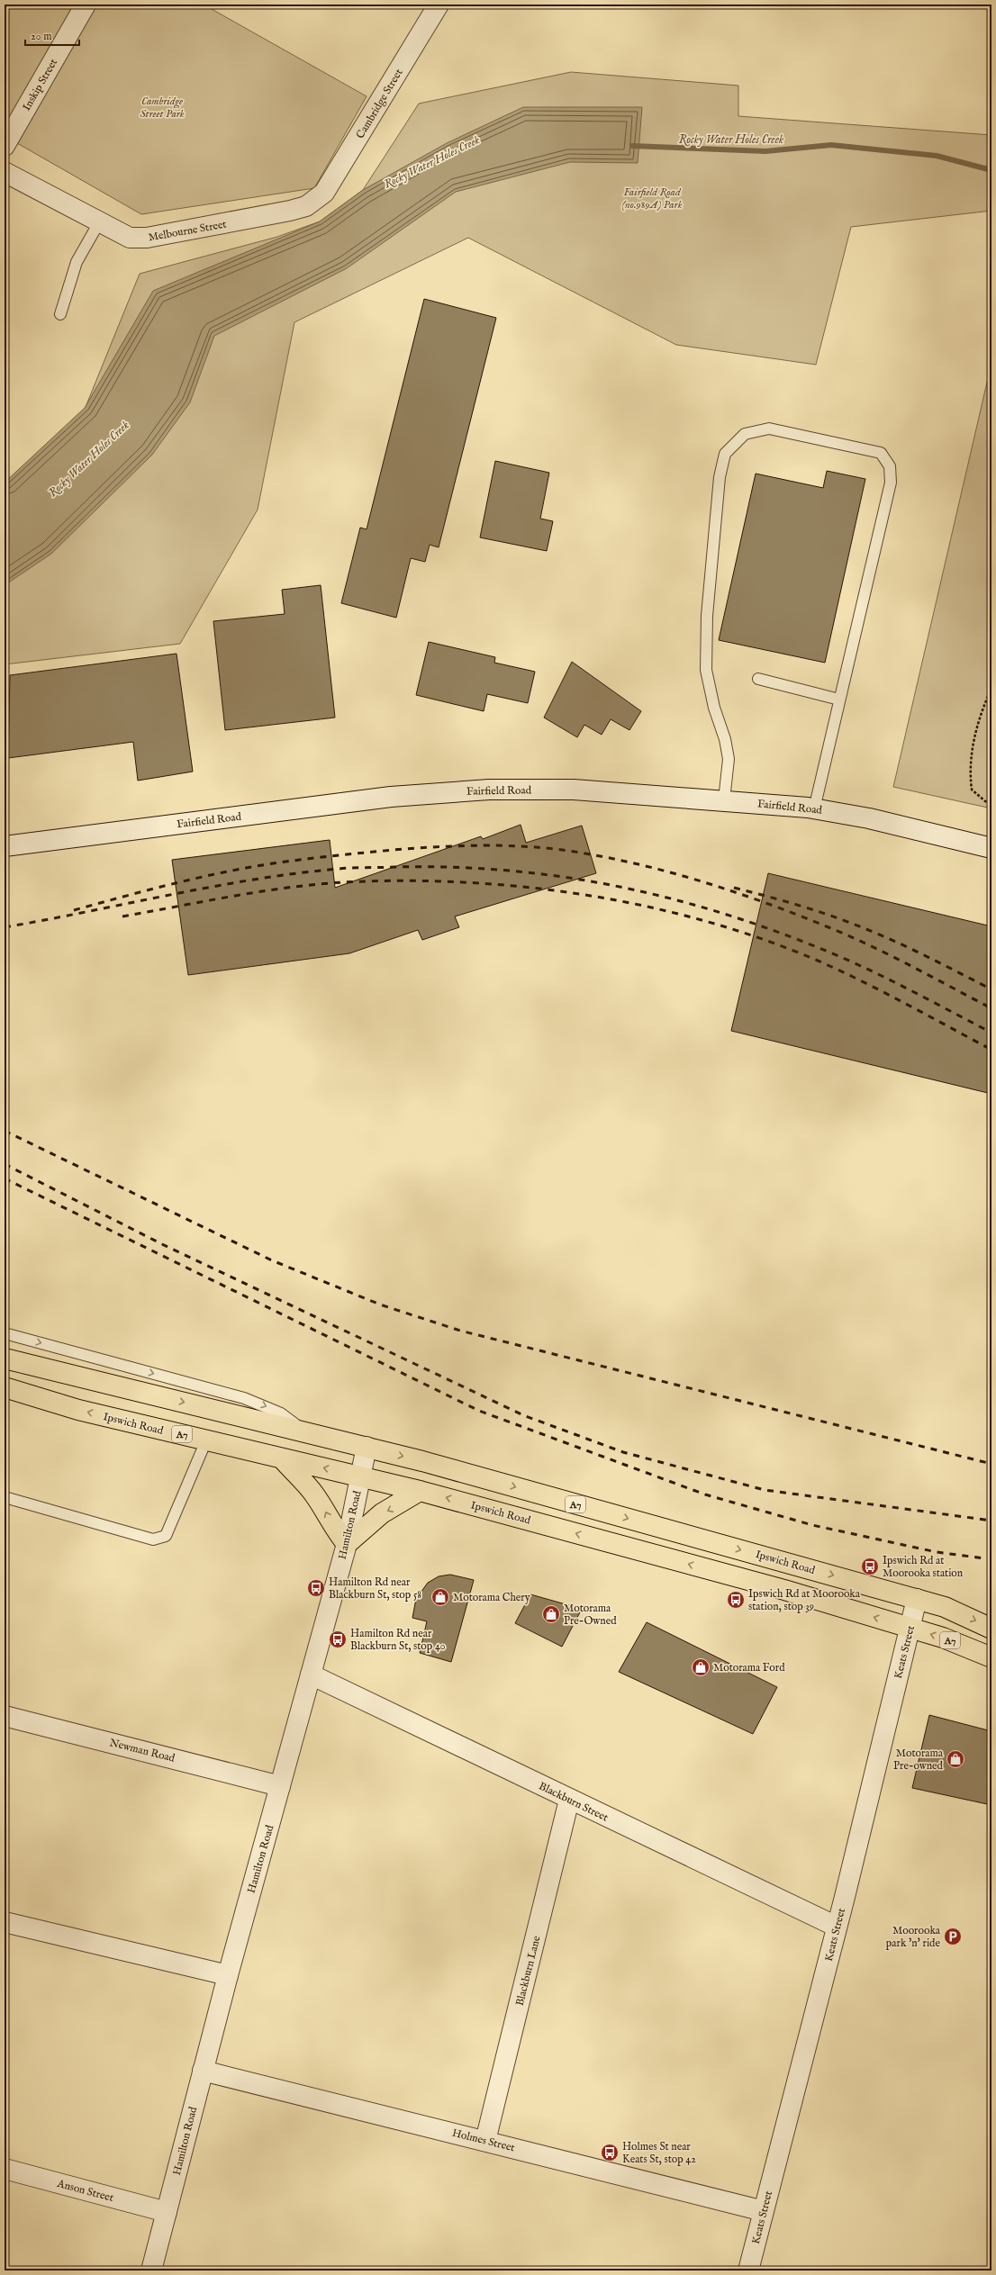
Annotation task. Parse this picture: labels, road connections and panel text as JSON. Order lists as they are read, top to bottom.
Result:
{
  "streets": {
    "highway": ["Ipswich Road", "A7"],
    "street": [
      "Inskip Street",
      "Cambridge Street",
      "Melbourne Street",
      "Fairfield Road",
      "Hamilton Road",
      "Keats Street",
      "Newman Road",
      "Blackburn Street",
      "Blackburn Lane",
      "Holmes Street",
      "Anson Street"
    ]
  },
  "crossings": [
    ["Cambridge Street", "Melbourne Street"],
    ["Ipswich Road", "Hamilton Road"],
    ["Ipswich Road", "Keats Street"],
    ["Hamilton Road", "Newman Road"],
    ["Hamilton Road", "Blackburn Street"],
    ["Hamilton Road", "Holmes Street"],
    ["Hamilton Road", "Anson Street"],
    ["Keats Street", "Blackburn Street"],
    ["Keats Street", "Holmes Street"],
    ["Blackburn Street", "Blackburn Lane"],
    ["Blackburn Lane", "Holmes Street"]
  ],
  "water": ["Rocky Water Holes Creek"],
  "parks": ["Cambridge Street Park", "Fairfield Road (no.989A) Park"],
  "places": {
    "bus stop": [
      "Ipswich Rd at Moorooka station",
      "Hamilton Rd near Blackburn St, stop 58",
      "Ipswich Rd at Moorooka station, stop 39",
      "Hamilton Rd near Blackburn St, stop 40",
      "Holmes St near Keats St, stop 42"
    ],
    "shop": [
      "Motorama Chery",
      "Motorama Pre-Owned",
      "Motorama Ford",
      "Motorama Pre-owned"
    ],
    "parking": ["Moorooka park 'n' ride"]
  },
  "scale_bar": "20 m"
}
